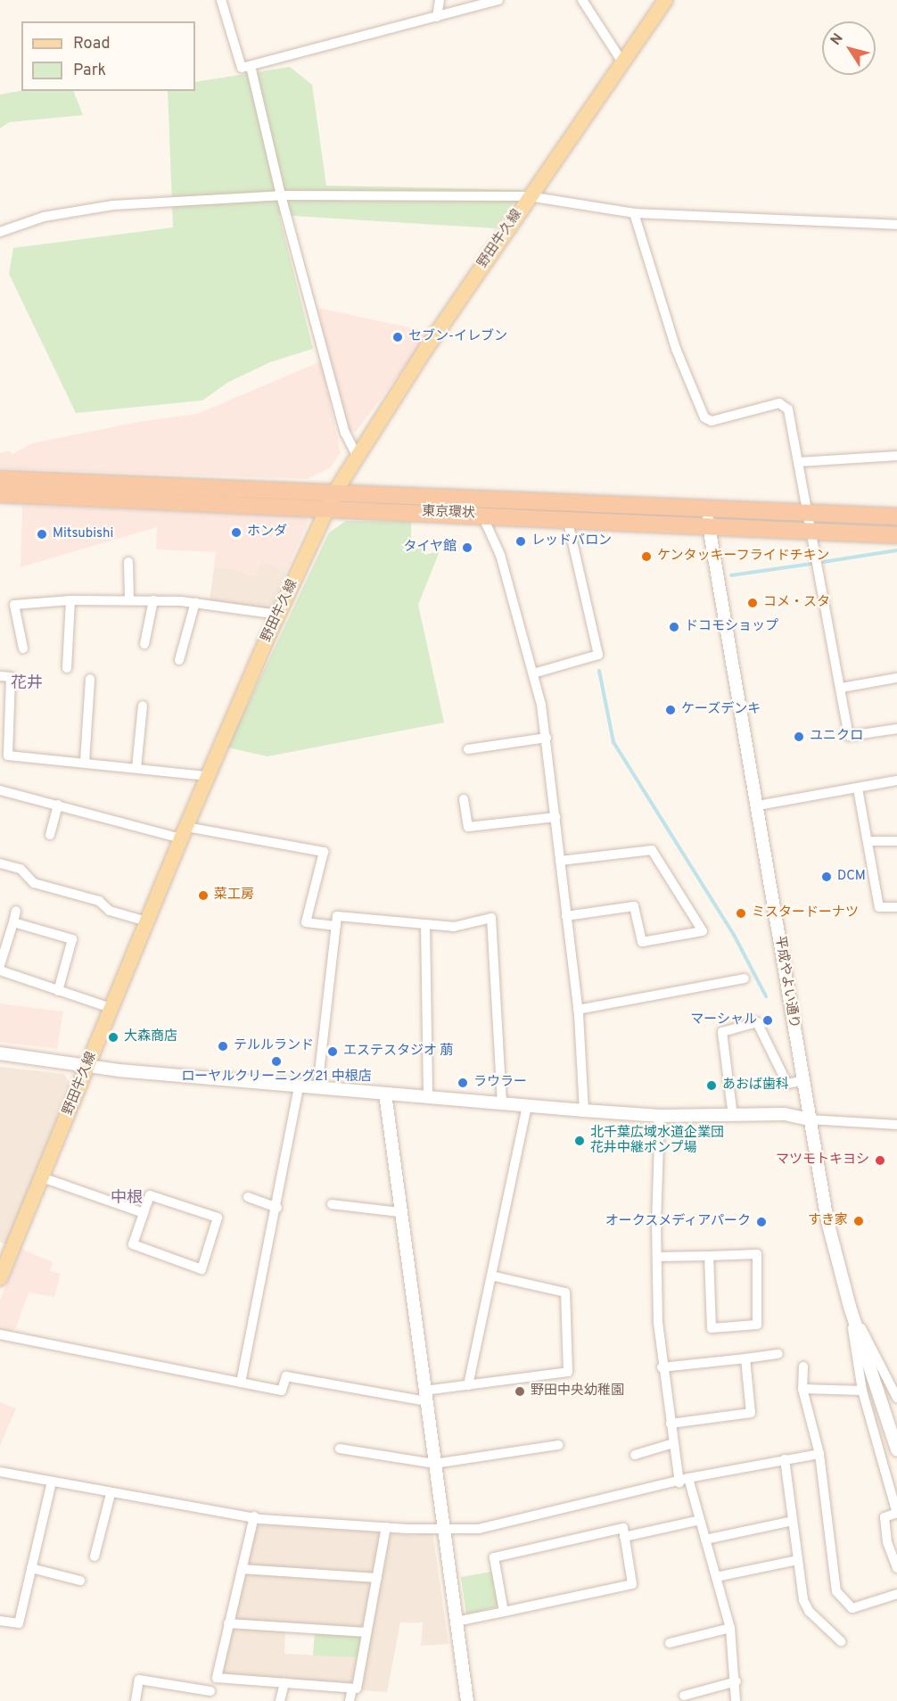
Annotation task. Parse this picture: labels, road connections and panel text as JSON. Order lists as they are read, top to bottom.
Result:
{
  "streets": {
    "highway": ["東京環状"],
    "main road": ["野田牛久線"],
    "street": ["平成やよい通り"]
  },
  "crossings": [
    ["野田牛久線", "東京環状"],
    ["東京環状", "平成やよい通り"]
  ],
  "districts": ["花井", "中根"],
  "places": [
    "セブン-イレブン",
    "ホンダ",
    "Mitsubishi",
    "レッドバロン",
    "タイヤ館",
    "ケンタッキーフライドチキン",
    "コメ・スタ",
    "ドコモショップ",
    "ケーズデンキ",
    "ユニクロ",
    "DCM",
    "菜工房",
    "ミスタードーナツ",
    "マーシャル",
    "大森商店",
    "テルルランド",
    "エステスタジオ 萠",
    "ローヤルクリーニング21 中根店",
    "ラウラー",
    "あおば歯科",
    "北千葉広域水道企業団 花井中継ポンプ場",
    "マツモトキヨシ",
    "すき家",
    "オークスメディアパーク",
    "野田中央幼稚園"
  ],
  "legend": ["Road", "Park"],
  "north": "top left"
}
